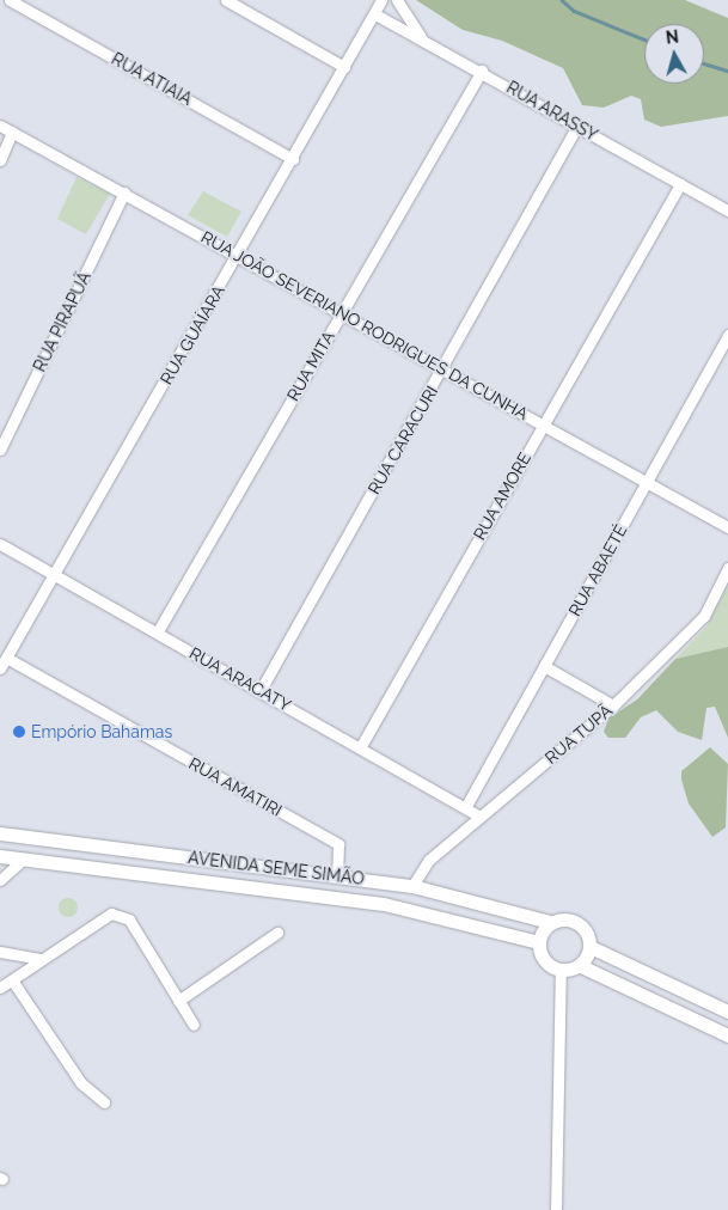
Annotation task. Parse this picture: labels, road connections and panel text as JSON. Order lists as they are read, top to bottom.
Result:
{
  "streets": {
    "main road": ["AVENIDA SEME SIMÃO"],
    "street": [
      "RUA ATIAIA",
      "RUA ARASSY",
      "RUA PIRAPUÃ",
      "RUA JOÃO SEVERIANO RODRIGUES DA CUNHA",
      "RUA GUAÍARA",
      "RUA MITA",
      "RUA CARACURI",
      "RUA AMORE",
      "RUA ABAETÉ",
      "RUA ARACATY",
      "RUA TUPÃ",
      "RUA AMATIRI"
    ]
  },
  "crossings": [
    ["RUA ATIAIA", "RUA GUAÍARA"],
    ["RUA ARASSY", "RUA GUAÍARA"],
    ["RUA ARASSY", "RUA MITA"],
    ["RUA ARASSY", "RUA CARACURI"],
    ["RUA ARASSY", "RUA AMORE"],
    ["RUA PIRAPUÃ", "RUA JOÃO SEVERIANO RODRIGUES DA CUNHA"],
    ["RUA JOÃO SEVERIANO RODRIGUES DA CUNHA", "RUA GUAÍARA"],
    ["RUA JOÃO SEVERIANO RODRIGUES DA CUNHA", "RUA MITA"],
    ["RUA JOÃO SEVERIANO RODRIGUES DA CUNHA", "RUA CARACURI"],
    ["RUA JOÃO SEVERIANO RODRIGUES DA CUNHA", "RUA AMORE"],
    ["RUA JOÃO SEVERIANO RODRIGUES DA CUNHA", "RUA ABAETÉ"],
    ["RUA GUAÍARA", "RUA ARACATY"],
    ["RUA GUAÍARA", "RUA AMATIRI"],
    ["RUA MITA", "RUA ARACATY"],
    ["RUA CARACURI", "RUA ARACATY"],
    ["RUA AMORE", "RUA ARACATY"],
    ["RUA ABAETÉ", "RUA ARACATY"],
    ["RUA ARACATY", "RUA TUPÃ"],
    ["RUA TUPÃ", "AVENIDA SEME SIMÃO"],
    ["RUA AMATIRI", "AVENIDA SEME SIMÃO"]
  ],
  "places": ["Empório Bahamas"],
  "north": "top"
}
